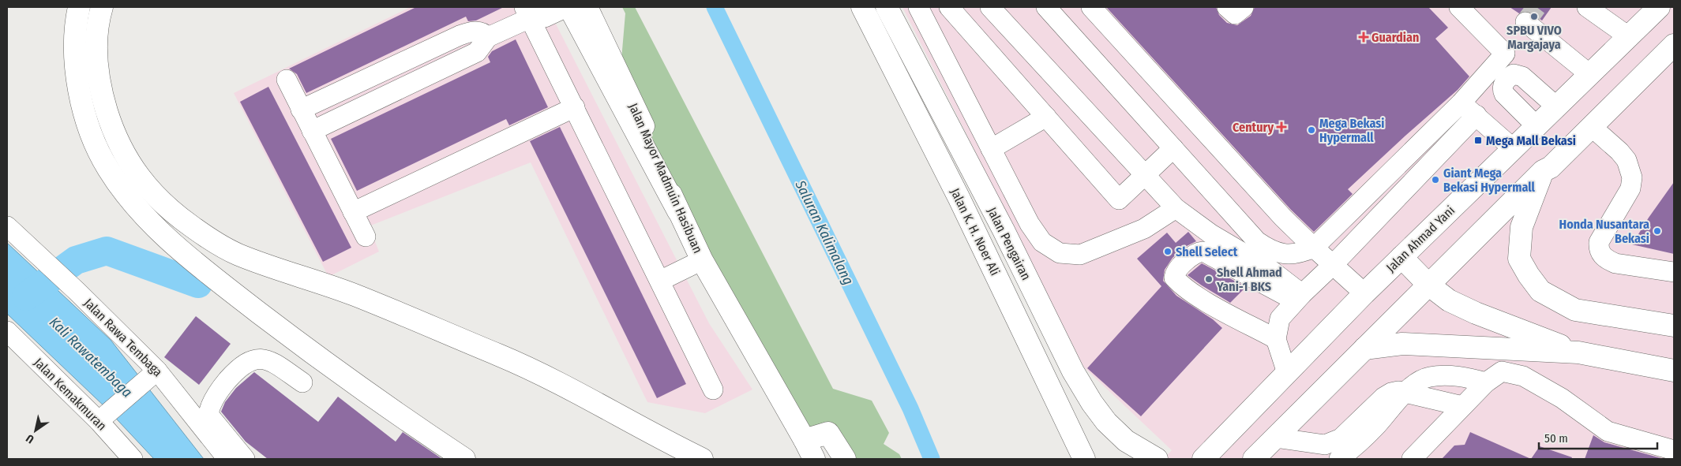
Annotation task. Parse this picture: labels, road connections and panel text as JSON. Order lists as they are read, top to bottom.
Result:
{
  "streets": {
    "main road": [
      "Jalan Mayor Madmuin Hasibuan",
      "Jalan K. H. Noer Ali",
      "Jalan Ahmad Yani",
      "Jalan Pengairan"
    ],
    "street": ["Jalan Rawa Tembaga", "Jalan Kemakmuran"]
  },
  "water": ["Saluran Kalimalang", "Kali Rawatembaga"],
  "places": {
    "other": [
      "SPBU VIVO Margajaya",
      "Mega Bekasi Hypermall",
      "Giant Mega Bekasi Hypermall",
      "Honda Nusantara Bekasi",
      "Shell Select",
      "Shell Ahmad Yani-1 BKS"
    ],
    "health": ["Guardian", "Century"],
    "transit": ["Mega Mall Bekasi"]
  },
  "scale_bar": "50 m",
  "north": "bottom left"
}
